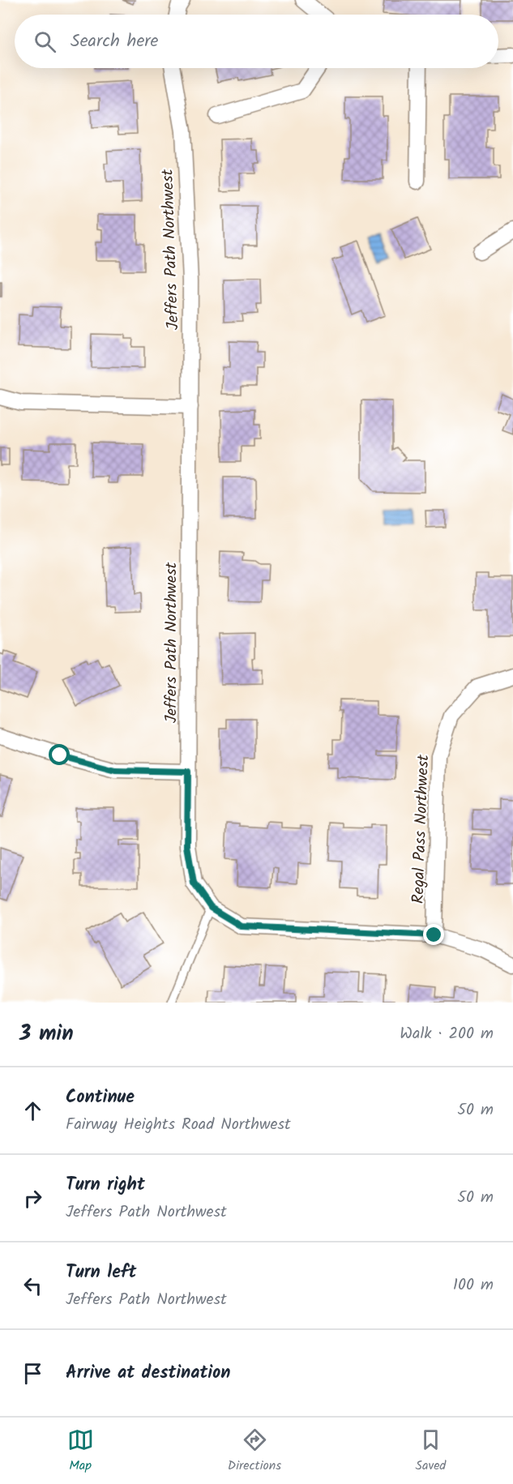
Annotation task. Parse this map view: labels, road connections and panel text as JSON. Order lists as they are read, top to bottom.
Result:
{
  "streets": {
    "street": ["Jeffers Path Northwest", "Regal Pass Northwest"]
  },
  "crossings": [
    ["Jeffers Path Northwest", "Regal Pass Northwest"]
  ],
  "page": {
    "search": "Search here",
    "heading": ["3 min", "Walk · 200 m"],
    "list": [
      ["Continue", "Fairway Heights Road Northwest", "50 m"],
      ["Turn right", "Jeffers Path Northwest", "50 m"],
      ["Turn left", "Jeffers Path Northwest", "100 m"],
      "Arrive at destination"
    ],
    "nav": ["Map", "Directions", "Saved"]
  }
}
